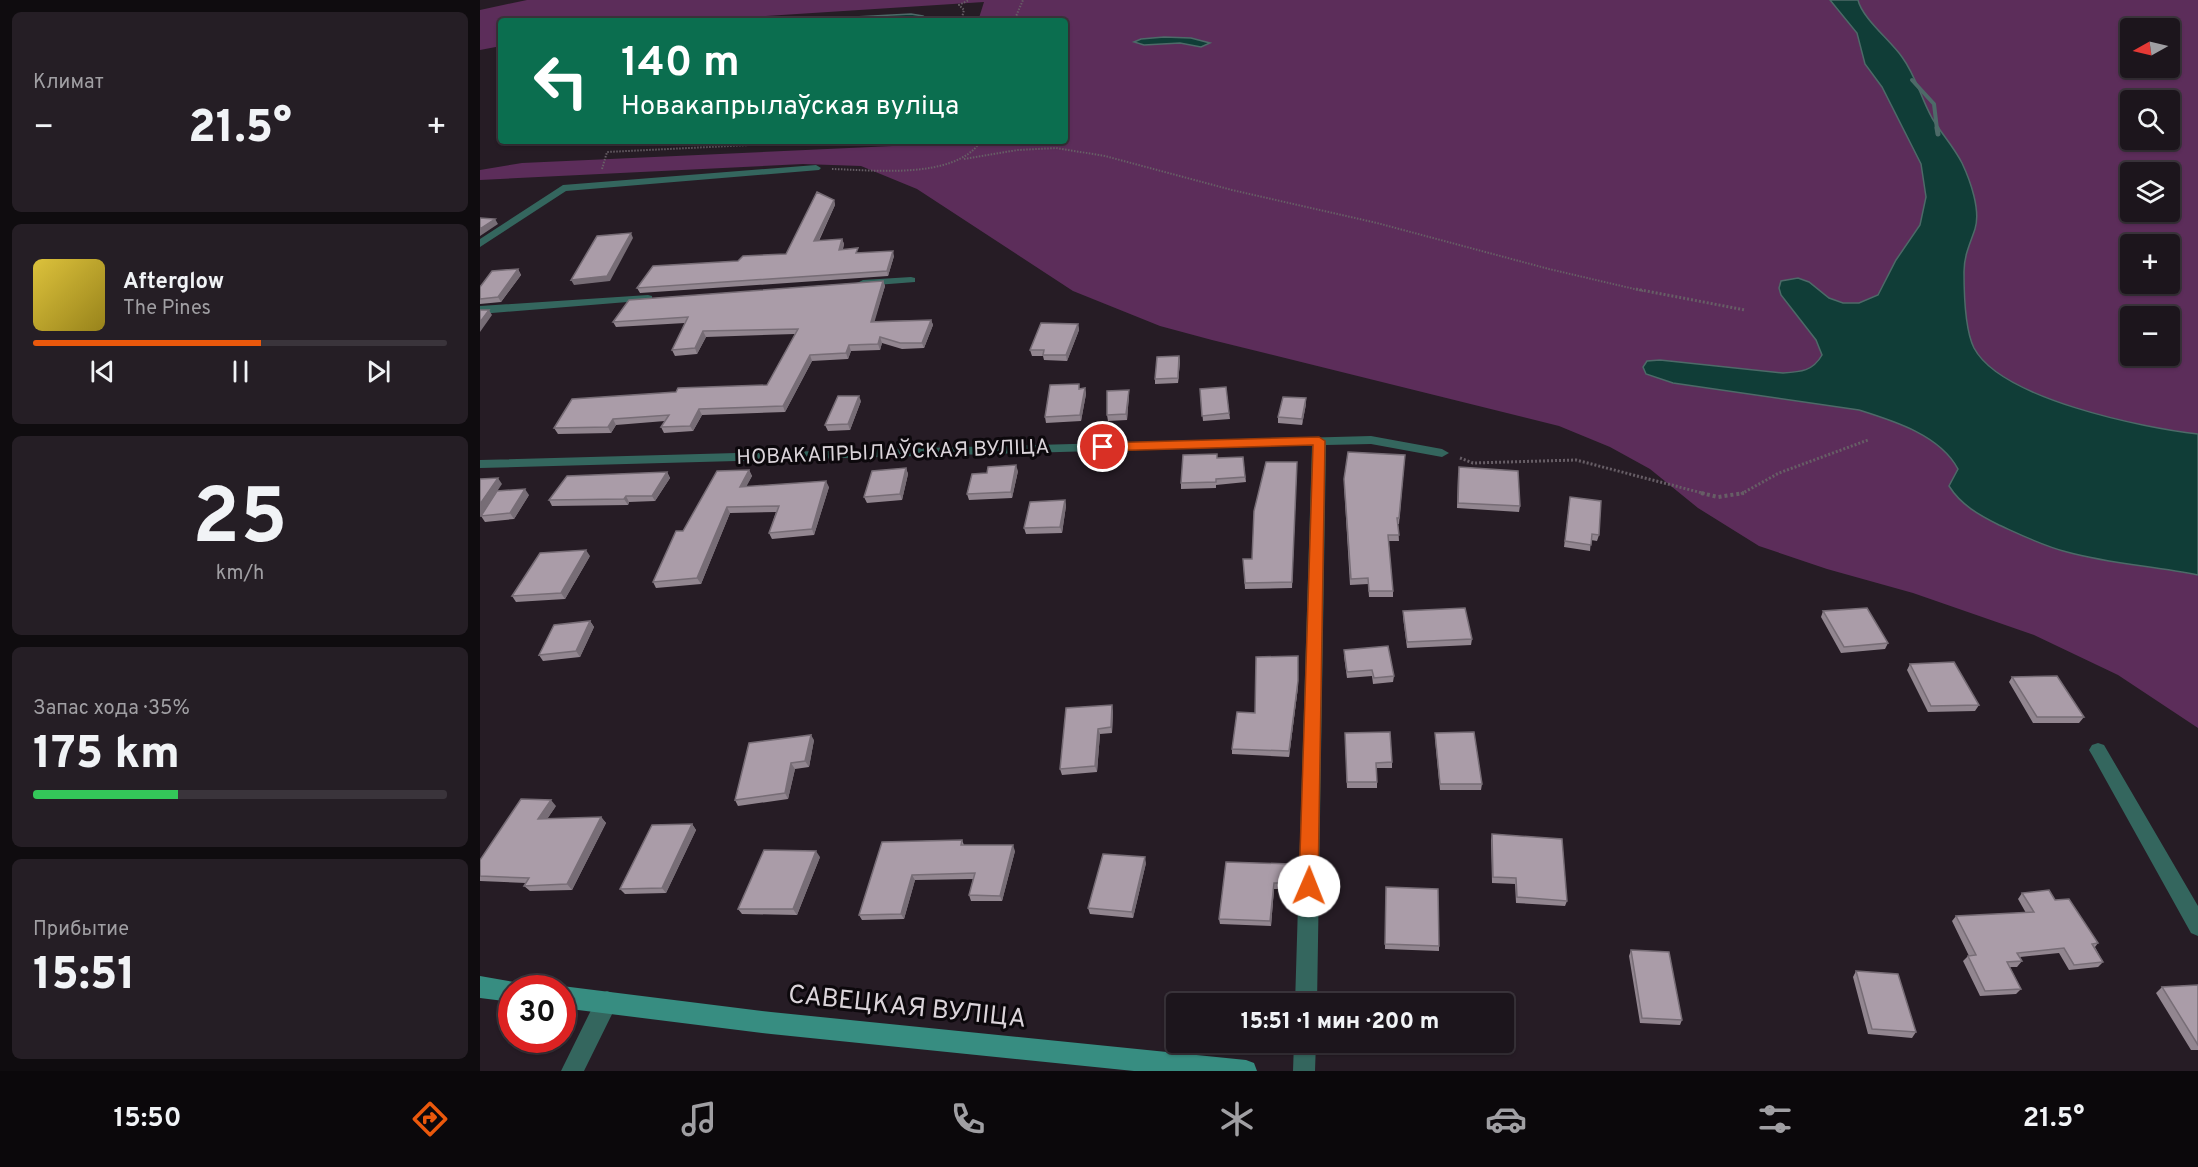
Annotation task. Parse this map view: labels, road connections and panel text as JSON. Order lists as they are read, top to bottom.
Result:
{
  "streets": {
    "main road": ["САВЕЦКАЯ ВУЛІЦА"],
    "street": ["НОВАКАПРЫЛАЎСКАЯ ВУЛІЦА"]
  },
  "north": "left",
  "page": {
    "tile": [
      "Климат",
      ["25", "km/h"],
      ["Запас хода · 35%", "175 km"],
      ["Прибытие", "15:51"]
    ],
    "map_buttons": ["+", "−"],
    "turn": ["140 m", "Новакапрылаўская вуліца"],
    "heat": ["−", "21.5°", "+"],
    "song": ["Afterglow", "The Pines"],
    "limit": "30",
    "trip": "15:51 · 1 мин · 200 m",
    "tabs": ["15:50", "21.5°"]
  }
}
